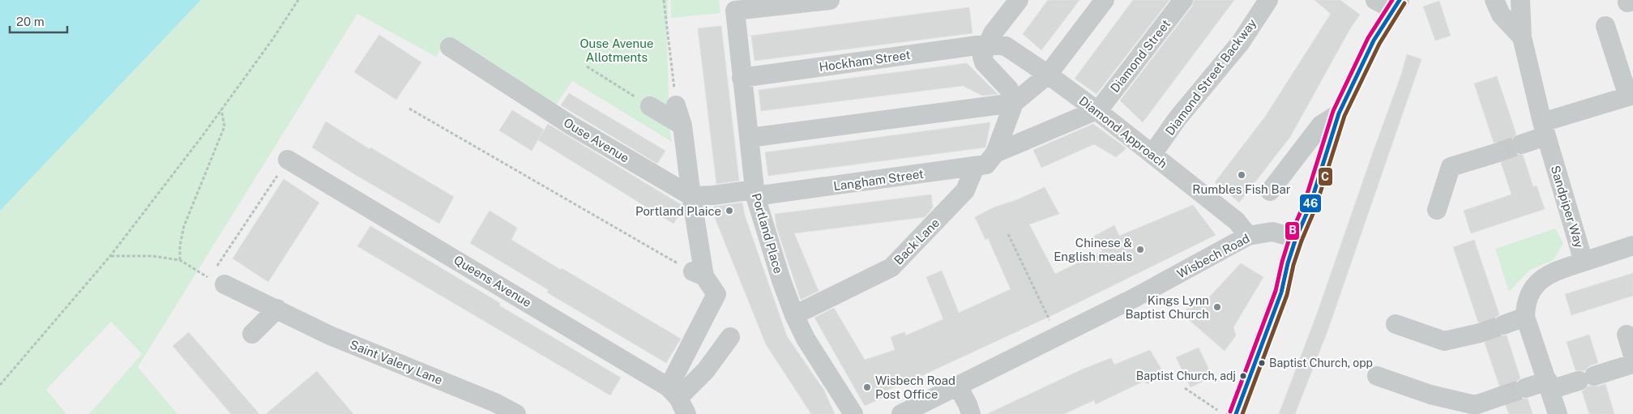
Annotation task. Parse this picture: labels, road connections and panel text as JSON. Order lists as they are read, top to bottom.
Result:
{
  "streets": {
    "street": [
      "Diamond Street",
      "Hockham Street",
      "Diamond Street Backway",
      "Diamond Approach",
      "Ouse Avenue",
      "Langham Street",
      "Sandpiper Way",
      "Portland Place",
      "Back Lane",
      "Wisbech Road",
      "Queens Avenue",
      "Saint Valery Lane"
    ]
  },
  "crossings": [
    ["Diamond Street", "Diamond Approach"],
    ["Hockham Street", "Diamond Approach"],
    ["Hockham Street", "Portland Place"],
    ["Diamond Street Backway", "Diamond Approach"],
    ["Diamond Approach", "Wisbech Road"],
    ["Langham Street", "Portland Place"],
    ["Langham Street", "Back Lane"],
    ["Portland Place", "Back Lane"]
  ],
  "parks": ["Ouse Avenue Allotments"],
  "places": [
    "Rumbles Fish Bar",
    "Portland Plaice",
    "Chinese & English meals",
    "Kings Lynn Baptist Church",
    "Baptist Church, opp",
    "Baptist Church, adj",
    "Wisbech Road Post Office"
  ],
  "lines": ["transit line 46", "transit line B", "transit line C"],
  "scale_bar": "20 m"
}
